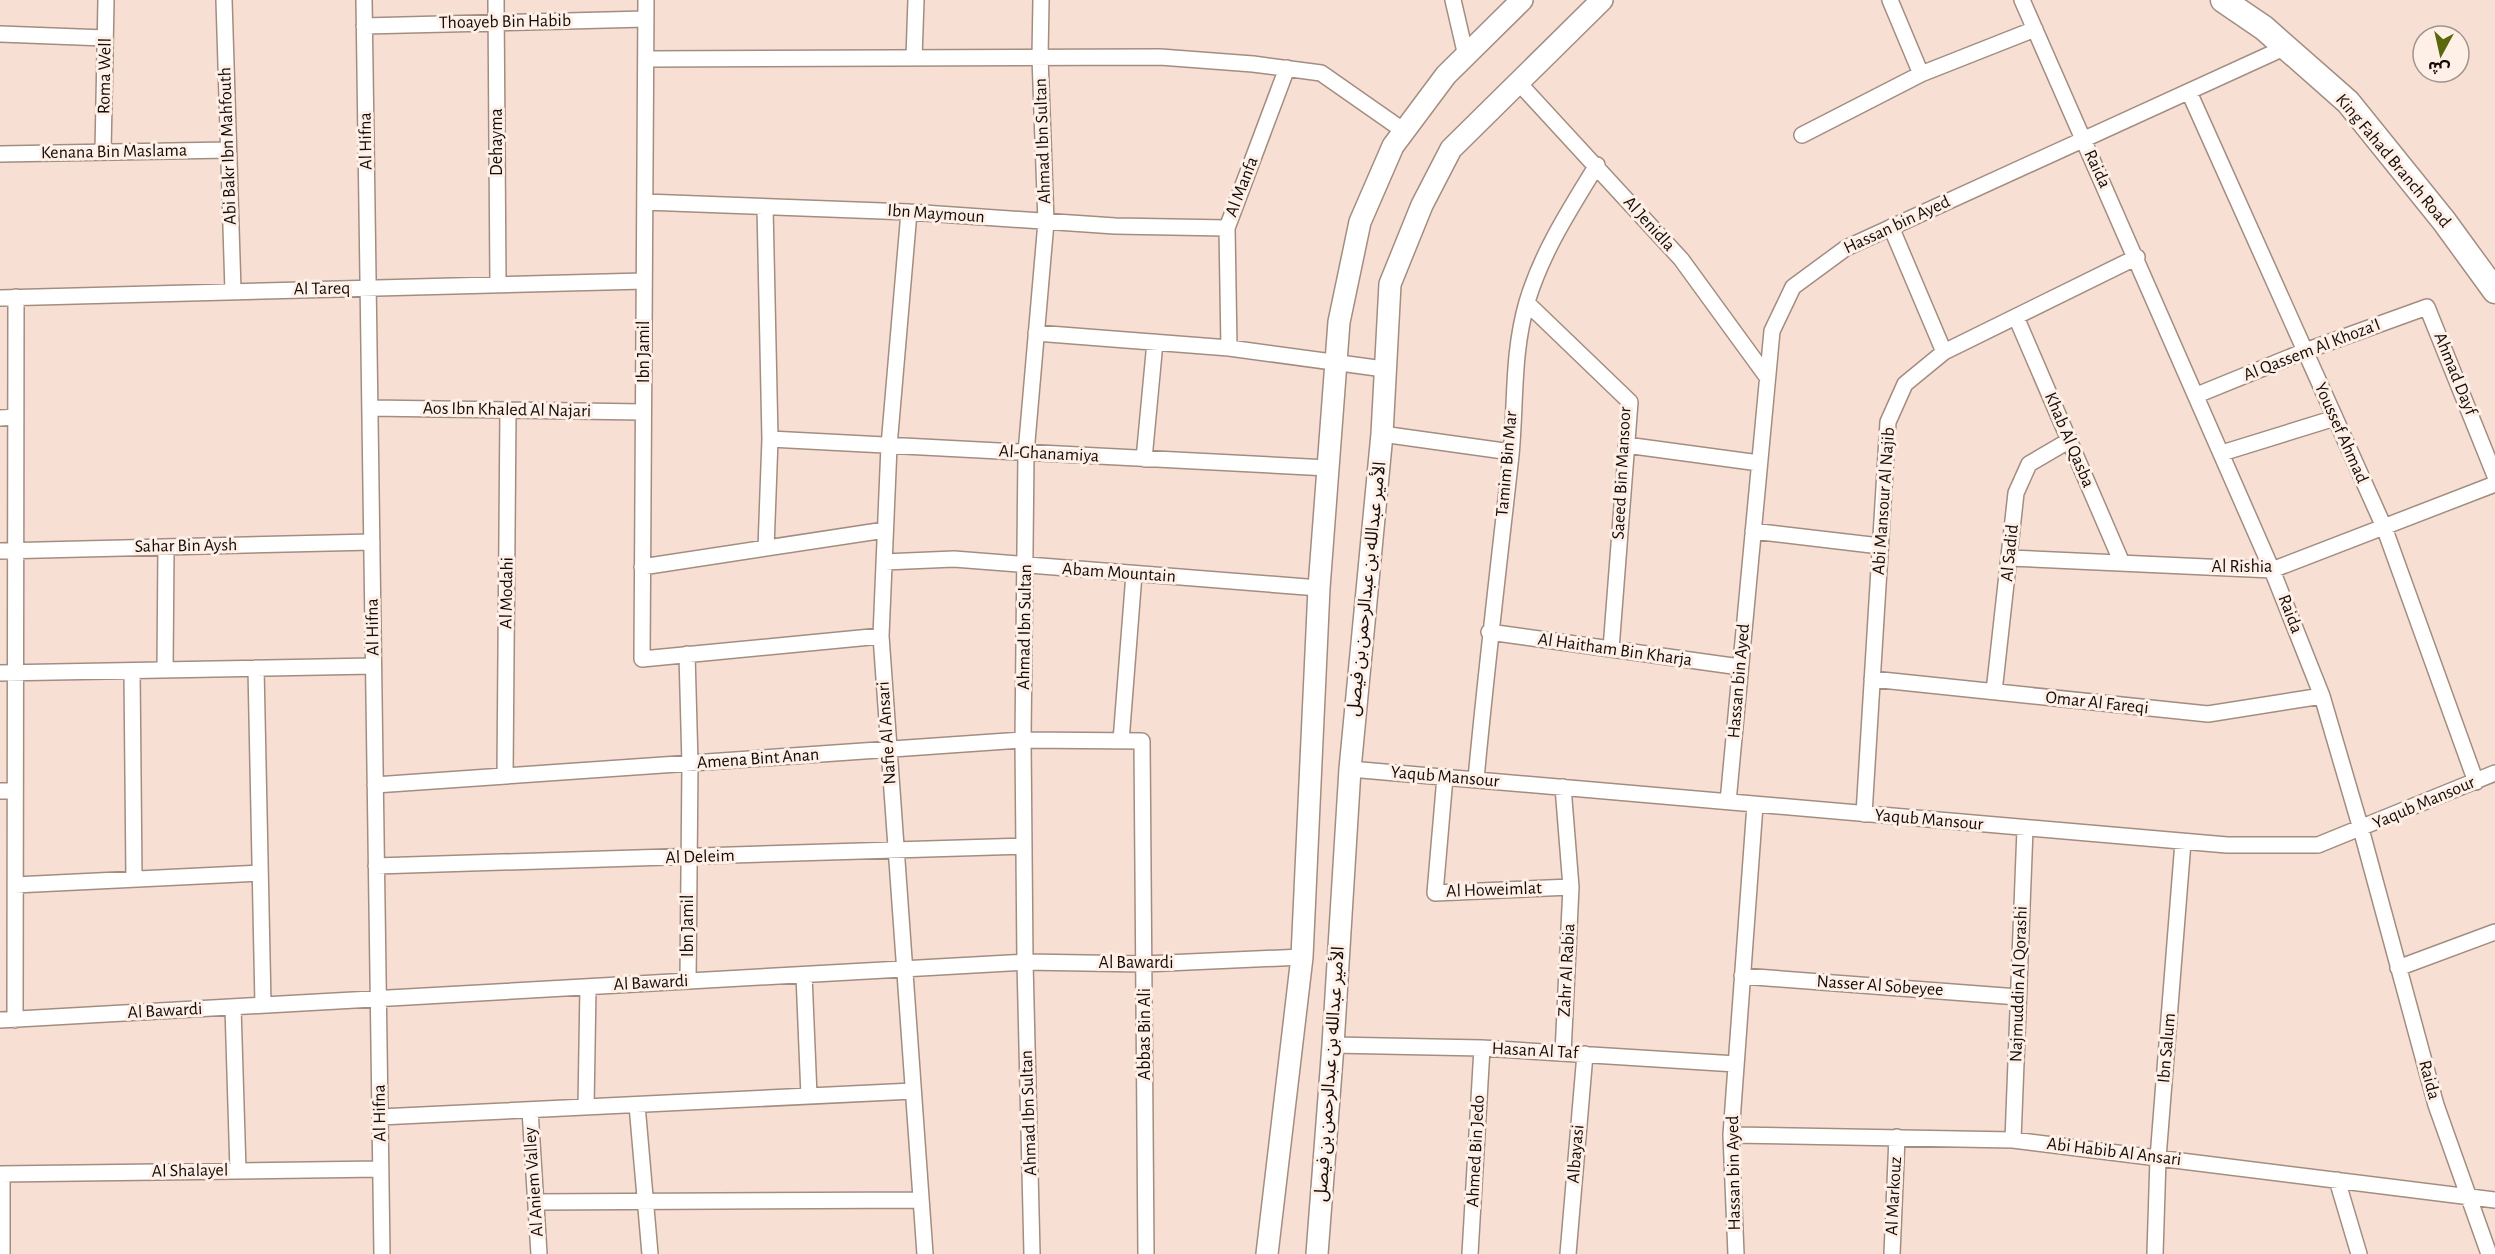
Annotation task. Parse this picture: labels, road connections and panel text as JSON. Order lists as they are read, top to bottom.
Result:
{
  "streets": {
    "main road": ["King Fahad Branch Road", "الأمير عبدالله بن عبدالرحمن بن فيصل"],
    "street": [
      "Thoayeb Bin Habib",
      "Roma Well",
      "Al Hifna",
      "Ahmad Ibn Sultan",
      "Dehayma",
      "Abi Bakr Ibn Mahfouth",
      "Kenana Bin Maslama",
      "Raida",
      "Al Manfa",
      "Ibn Maymoun",
      "Al Jenidla",
      "Hassan bin Ayed",
      "Al Tareq",
      "Al Qassem Al Khoza'I",
      "Ibn Jamil",
      "Ahmad Dayf",
      "Aos Ibn Khaled Al Najari",
      "Youssef Ahmad",
      "Khab Al Qasba",
      "Al-Ghanamiya",
      "Tamim Bin Mar",
      "Saeed Bin Mansoor",
      "Abi Mansour Al Najib",
      "Sahar Bin Aysh",
      "Al Sadid",
      "Al Rishia",
      "Abam Mountain",
      "Al Modahi",
      "Al Haitham Bin Kharja",
      "Omar Al Fareqi",
      "Nafie Al Ansari",
      "Amena Bint Anan",
      "Yaqub Mansour",
      "Al Deleim",
      "Al Howeimlat",
      "Al Bawardi",
      "Zahr Al Rabia",
      "Najmuddin Al Qorashi",
      "Nasser Al Sobeyee",
      "Abbas Bin Ali",
      "Ibn Salum",
      "Hasan Al Taf",
      "Ahmed Bin Jedo",
      "Abi Habib Al Ansari",
      "Albayasi",
      "Al Shalayel",
      "Al Aniem Valley",
      "Al Markouz"
    ]
  },
  "crossings": [
    ["Thoayeb Bin Habib", "Al Hifna"],
    ["Thoayeb Bin Habib", "Dehayma"],
    ["Thoayeb Bin Habib", "Ibn Jamil"],
    ["Roma Well", "Kenana Bin Maslama"],
    ["Al Hifna", "Al Tareq"],
    ["Al Hifna", "Aos Ibn Khaled Al Najari"],
    ["Al Hifna", "Sahar Bin Aysh"],
    ["Al Hifna", "Amena Bint Anan"],
    ["Al Hifna", "Al Deleim"],
    ["Al Hifna", "Al Bawardi"],
    ["Al Hifna", "Al Shalayel"],
    ["Ahmad Ibn Sultan", "Ibn Maymoun"],
    ["Ahmad Ibn Sultan", "Al-Ghanamiya"],
    ["Ahmad Ibn Sultan", "Abam Mountain"],
    ["Ahmad Ibn Sultan", "Amena Bint Anan"],
    ["Ahmad Ibn Sultan", "Al Deleim"],
    ["Ahmad Ibn Sultan", "Al Bawardi"],
    ["Dehayma", "Al Tareq"],
    ["Abi Bakr Ibn Mahfouth", "Kenana Bin Maslama"],
    ["Abi Bakr Ibn Mahfouth", "Al Tareq"],
    ["King Fahad Branch Road", "Hassan bin Ayed"],
    ["Raida", "Hassan bin Ayed"],
    ["Raida", "Al Qassem Al Khoza'I"],
    ["Raida", "Abi Mansour Al Najib"],
    ["Raida", "Al Rishia"],
    ["Raida", "Omar Al Fareqi"],
    ["Raida", "Yaqub Mansour"],
    ["Raida", "Abi Habib Al Ansari"],
    ["Al Manfa", "Ibn Maymoun"],
    ["Ibn Maymoun", "Ibn Jamil"],
    ["Ibn Maymoun", "Nafie Al Ansari"],
    ["Al Jenidla", "Hassan bin Ayed"],
    ["Al Jenidla", "Tamim Bin Mar"],
    ["Al Jenidla", "الأمير عبدالله بن عبدالرحمن بن فيصل"],
    ["Hassan bin Ayed", "Youssef Ahmad"],
    ["Hassan bin Ayed", "Al Haitham Bin Kharja"],
    ["Hassan bin Ayed", "Yaqub Mansour"],
    ["Hassan bin Ayed", "Nasser Al Sobeyee"],
    ["Hassan bin Ayed", "Hasan Al Taf"],
    ["Hassan bin Ayed", "Abi Habib Al Ansari"],
    ["Al Tareq", "Ibn Jamil"],
    ["Al Qassem Al Khoza'I", "Ahmad Dayf"],
    ["Al Qassem Al Khoza'I", "Youssef Ahmad"],
    ["Ibn Jamil", "Aos Ibn Khaled Al Najari"],
    ["Ibn Jamil", "Nafie Al Ansari"],
    ["Ibn Jamil", "Amena Bint Anan"],
    ["Ibn Jamil", "Al Deleim"],
    ["Ibn Jamil", "Al Bawardi"],
    ["Aos Ibn Khaled Al Najari", "Al Modahi"],
    ["Youssef Ahmad", "Al Rishia"],
    ["Youssef Ahmad", "Yaqub Mansour"],
    ["Khab Al Qasba", "Abi Mansour Al Najib"],
    ["Khab Al Qasba", "Al Sadid"],
    ["Khab Al Qasba", "Al Rishia"],
    ["Al-Ghanamiya", "الأمير عبدالله بن عبدالرحمن بن فيصل"],
    ["Al-Ghanamiya", "Nafie Al Ansari"],
    ["Tamim Bin Mar", "Saeed Bin Mansoor"],
    ["Tamim Bin Mar", "Al Haitham Bin Kharja"],
    ["Tamim Bin Mar", "Yaqub Mansour"],
    ["Saeed Bin Mansoor", "Al Haitham Bin Kharja"],
    ["Abi Mansour Al Najib", "Omar Al Fareqi"],
    ["Abi Mansour Al Najib", "Yaqub Mansour"],
    ["Al Sadid", "Al Rishia"],
    ["Al Sadid", "Omar Al Fareqi"],
    ["Abam Mountain", "الأمير عبدالله بن عبدالرحمن بن فيصل"],
    ["Abam Mountain", "Nafie Al Ansari"],
    ["الأمير عبدالله بن عبدالرحمن بن فيصل", "Yaqub Mansour"],
    ["الأمير عبدالله بن عبدالرحمن بن فيصل", "Al Bawardi"],
    ["الأمير عبدالله بن عبدالرحمن بن فيصل", "Hasan Al Taf"],
    ["Al Modahi", "Amena Bint Anan"],
    ["Nafie Al Ansari", "Amena Bint Anan"],
    ["Nafie Al Ansari", "Al Deleim"],
    ["Nafie Al Ansari", "Al Bawardi"],
    ["Amena Bint Anan", "Abbas Bin Ali"],
    ["Yaqub Mansour", "Al Howeimlat"],
    ["Yaqub Mansour", "Najmuddin Al Qorashi"],
    ["Yaqub Mansour", "Ibn Salum"],
    ["Al Howeimlat", "Zahr Al Rabia"],
    ["Al Bawardi", "Abbas Bin Ali"],
    ["Zahr Al Rabia", "Hasan Al Taf"],
    ["Najmuddin Al Qorashi", "Nasser Al Sobeyee"],
    ["Najmuddin Al Qorashi", "Abi Habib Al Ansari"],
    ["Ibn Salum", "Abi Habib Al Ansari"],
    ["Hasan Al Taf", "Ahmed Bin Jedo"],
    ["Hasan Al Taf", "Albayasi"],
    ["Abi Habib Al Ansari", "Al Markouz"]
  ],
  "north": "bottom"
}
